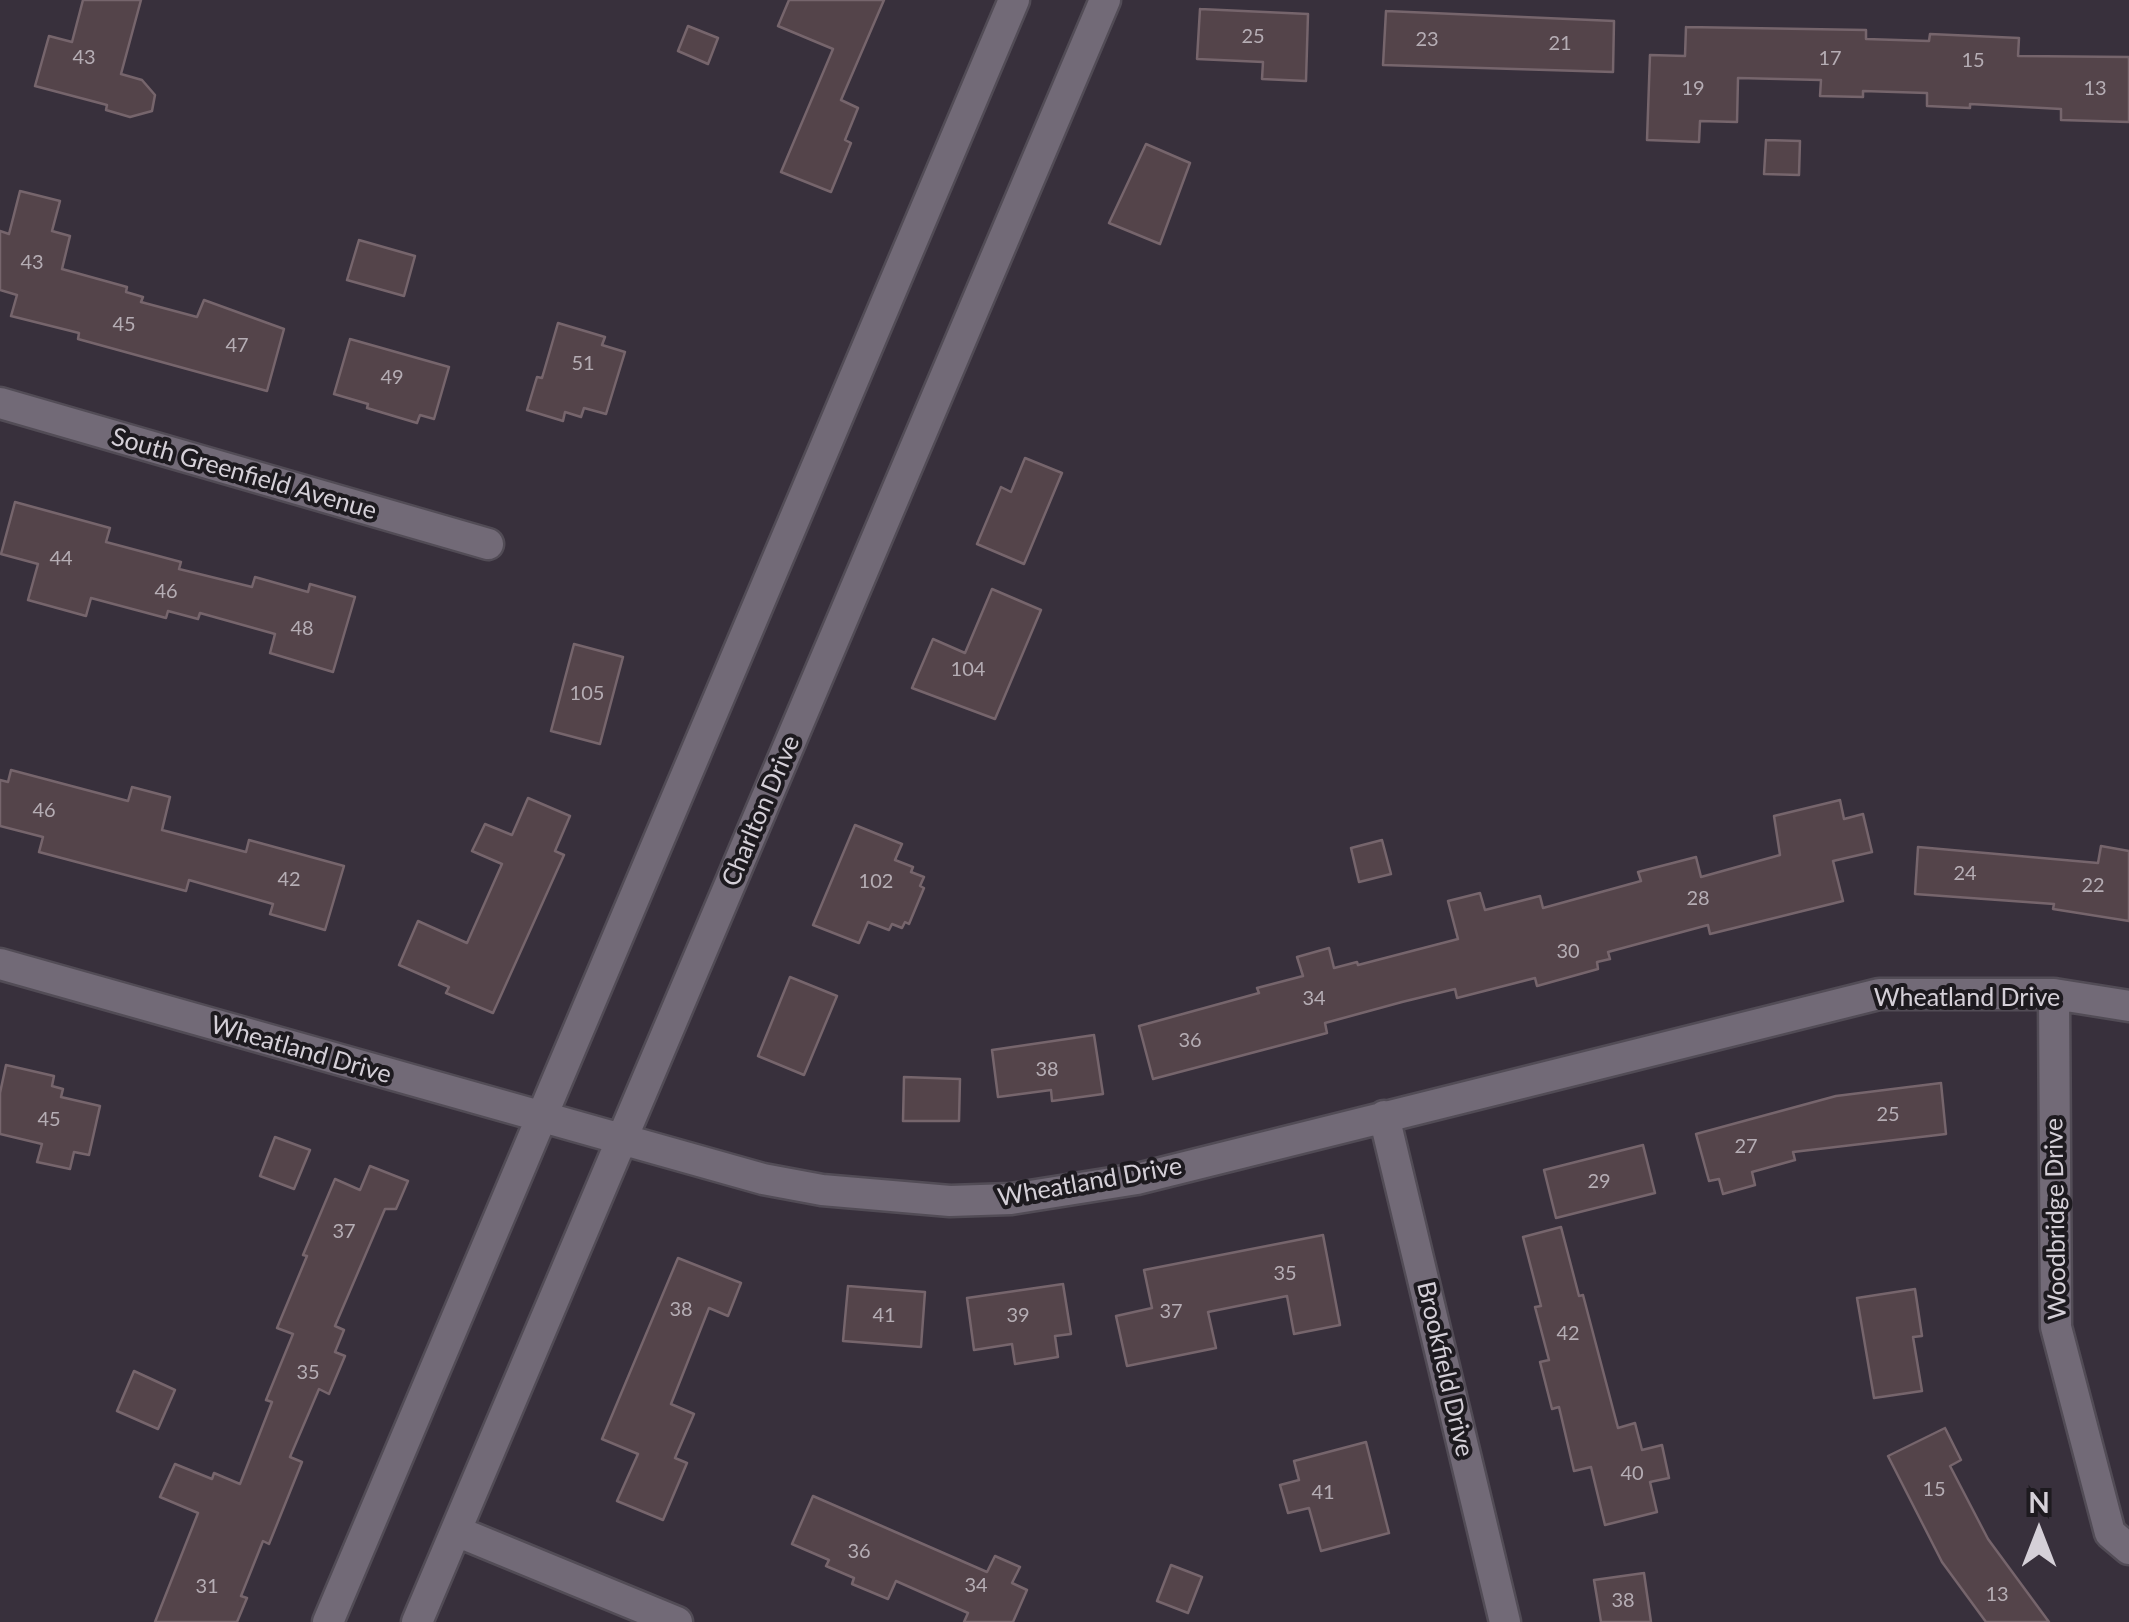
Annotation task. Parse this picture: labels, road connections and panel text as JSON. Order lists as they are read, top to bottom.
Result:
{
  "streets": {
    "street": [
      "South Greenfield Avenue",
      "Charlton Drive",
      "Wheatland Drive",
      "Woodbridge Drive",
      "Brookfield Drive"
    ]
  },
  "crossings": [
    ["Charlton Drive", "Wheatland Drive"],
    ["Wheatland Drive", "Woodbridge Drive"],
    ["Wheatland Drive", "Brookfield Drive"]
  ],
  "house_numbers": [
    "25",
    "23",
    "21",
    "43",
    "17",
    "15",
    "19",
    "13",
    "43",
    "45",
    "47",
    "51",
    "49",
    "44",
    "46",
    "48",
    "104",
    "105",
    "46",
    "24",
    "42",
    "102",
    "22",
    "28",
    "30",
    "34",
    "36",
    "38",
    "25",
    "45",
    "27",
    "29",
    "37",
    "35",
    "38",
    "37",
    "41",
    "39",
    "42",
    "35",
    "40",
    "15",
    "41",
    "36",
    "34",
    "31",
    "13",
    "38"
  ],
  "north": "top"
}
